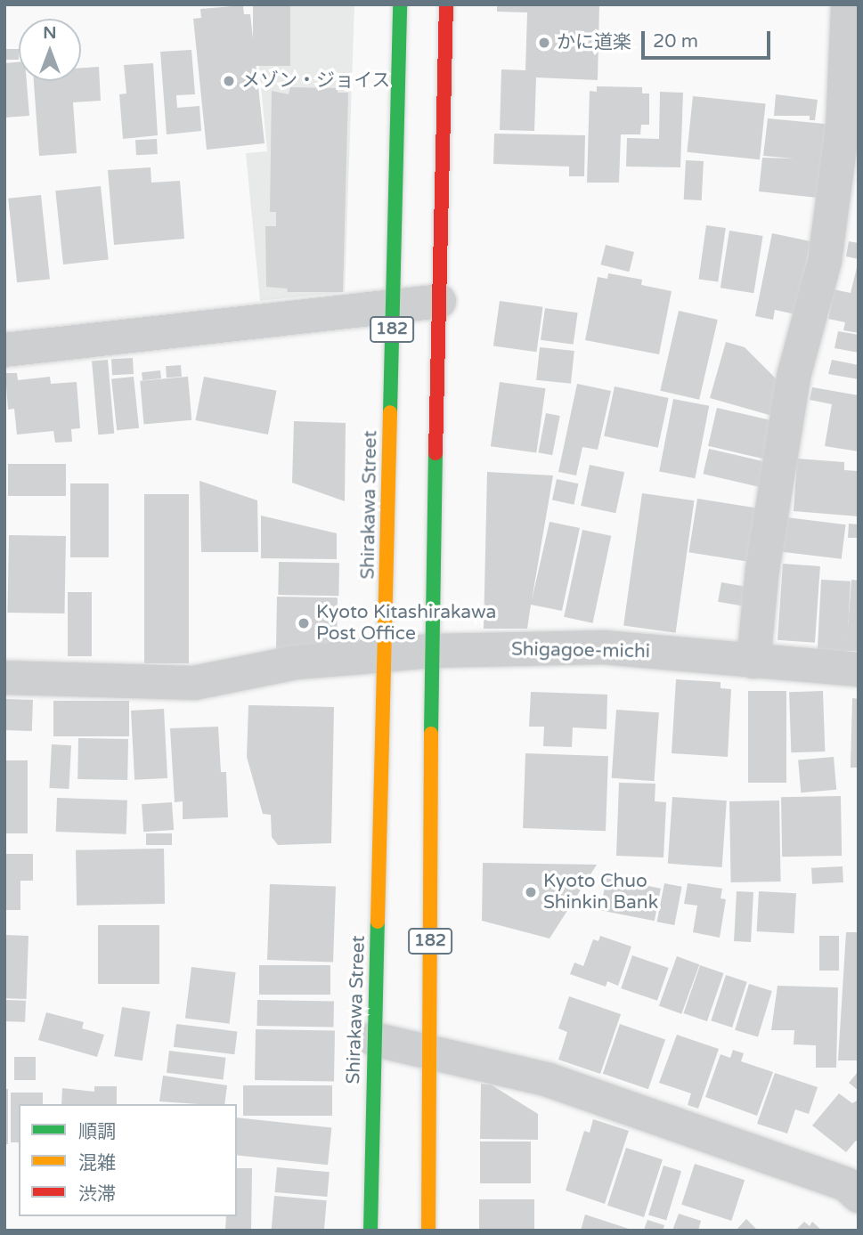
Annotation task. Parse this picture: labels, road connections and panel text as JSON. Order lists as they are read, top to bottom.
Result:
{
  "streets": {
    "main road": ["182", "Shirakawa Street"],
    "street": ["Shigagoe-michi"]
  },
  "crossings": [
    ["182", "Shigagoe-michi"],
    ["Shirakawa Street", "Shigagoe-michi"]
  ],
  "places": [
    "かに道楽",
    "メゾン・ジョイス",
    "Kyoto Kitashirakawa Post Office",
    "Kyoto Chuo Shinkin Bank"
  ],
  "legend": ["順調", "混雑", "渋滞"],
  "scale_bar": "20 m",
  "north": "top"
}
